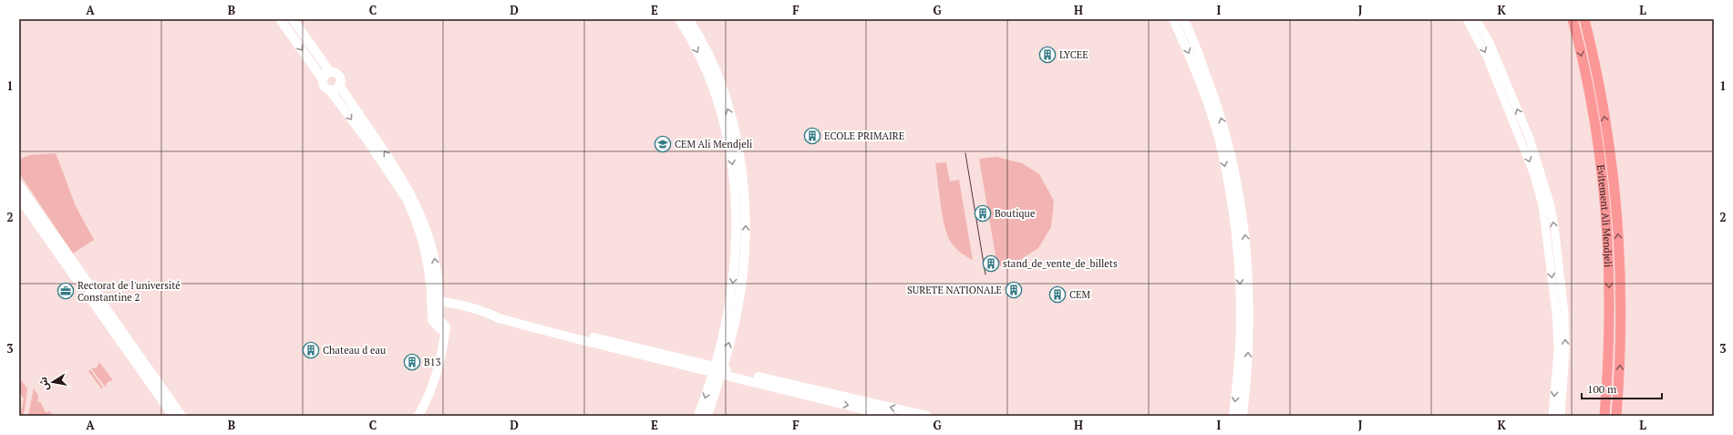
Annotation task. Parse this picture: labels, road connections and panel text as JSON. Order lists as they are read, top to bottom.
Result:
{
  "streets": {
    "highway": ["Evitement Ali Mendjeli"]
  },
  "places": {
    "building": [
      "LYCEE",
      "ECOLE PRIMAIRE",
      "Boutique",
      "stand_de_vente_de_billets",
      "SURETE NATIONALE",
      "CEM",
      "Chateau d eau",
      "B13"
    ],
    "school or university": ["CEM Ali Mendjeli"],
    "office": ["Rectorat de l'université Constantine 2"]
  },
  "scale_bar": "100 m",
  "north": "left",
  "grid": {
    "columns": [
      "A",
      "B",
      "C",
      "D",
      "E",
      "F",
      "G",
      "H",
      "I",
      "J",
      "K",
      "L"
    ],
    "rows": ["1", "2", "3"]
  }
}
